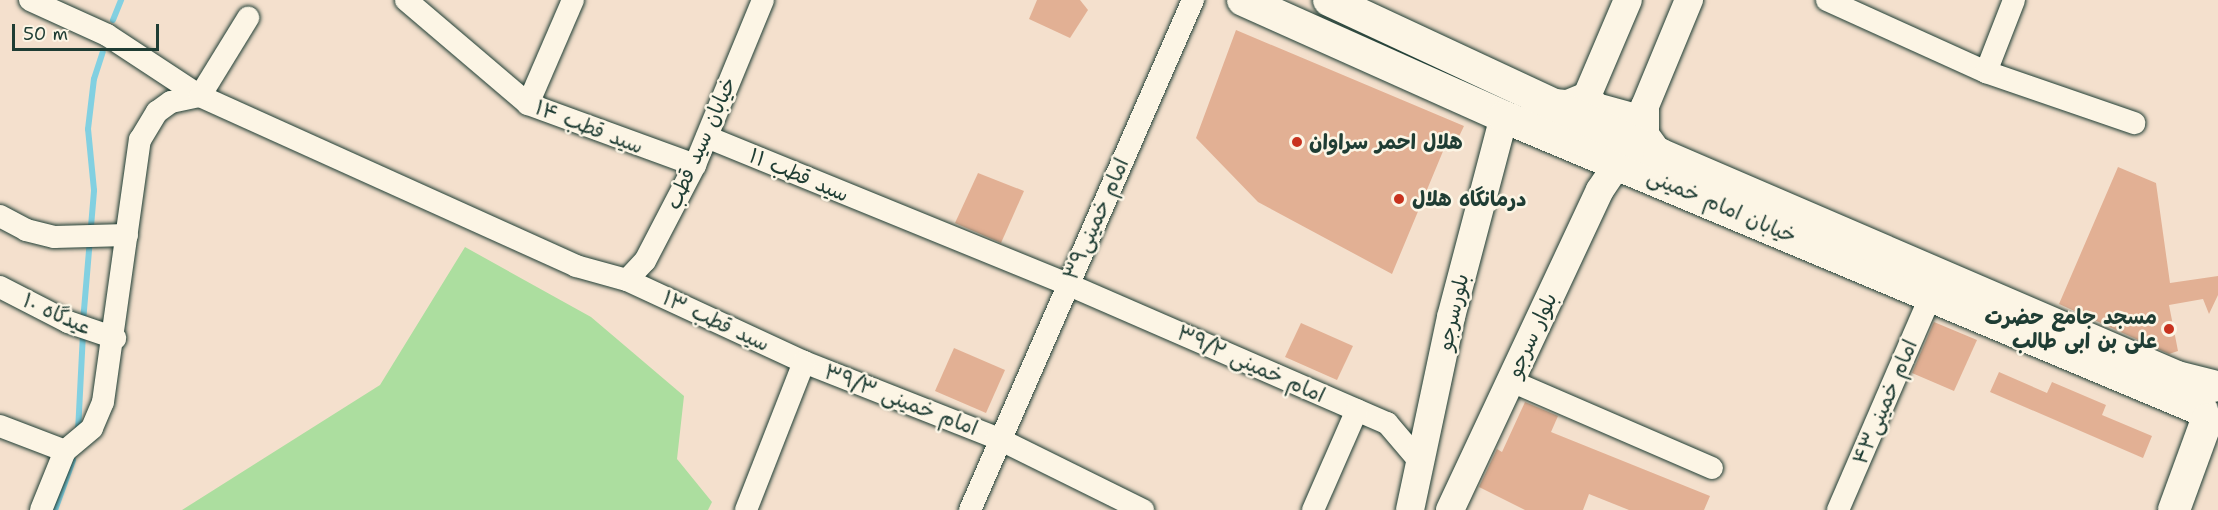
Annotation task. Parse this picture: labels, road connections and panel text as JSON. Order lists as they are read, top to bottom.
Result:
{
  "streets": {
    "main road": ["خیابان امام خمینی"],
    "street": [
      "سید قطب ۱۴",
      "خیابان سید قطب",
      "سید قطب ۱۱",
      "امام خمینی۳۹",
      "بلورسرجو",
      "عیدگاه ۱۰",
      "سید قطب ۱۳",
      "بلوار سرجو",
      "امام خمینی ۳۹/۲",
      "امام خمینی ۳۹/۳",
      "امام خمینی۴۳"
    ]
  },
  "crossings": [
    ["سید قطب ۱۴", "خیابان سید قطب"],
    ["خیابان سید قطب", "سید قطب ۱۱"],
    ["خیابان سید قطب", "سید قطب ۱۳"],
    ["سید قطب ۱۱", "امام خمینی۳۹"],
    ["سید قطب ۱۱", "امام خمینی ۳۹/۲"],
    ["خیابان امام خمینی", "بلورسرجو"],
    ["خیابان امام خمینی", "بلوار سرجو"],
    ["خیابان امام خمینی", "امام خمینی۴۳"],
    ["امام خمینی۳۹", "امام خمینی ۳۹/۲"],
    ["امام خمینی۳۹", "امام خمینی ۳۹/۳"],
    ["بلورسرجو", "امام خمینی ۳۹/۲"],
    ["سید قطب ۱۳", "امام خمینی ۳۹/۳"]
  ],
  "places": ["هلال احمر سراوان", "درمانگاه هلال", "مسجد جامع حضرت علی بن ابی طالب"],
  "scale_bar": "50 m"
}
